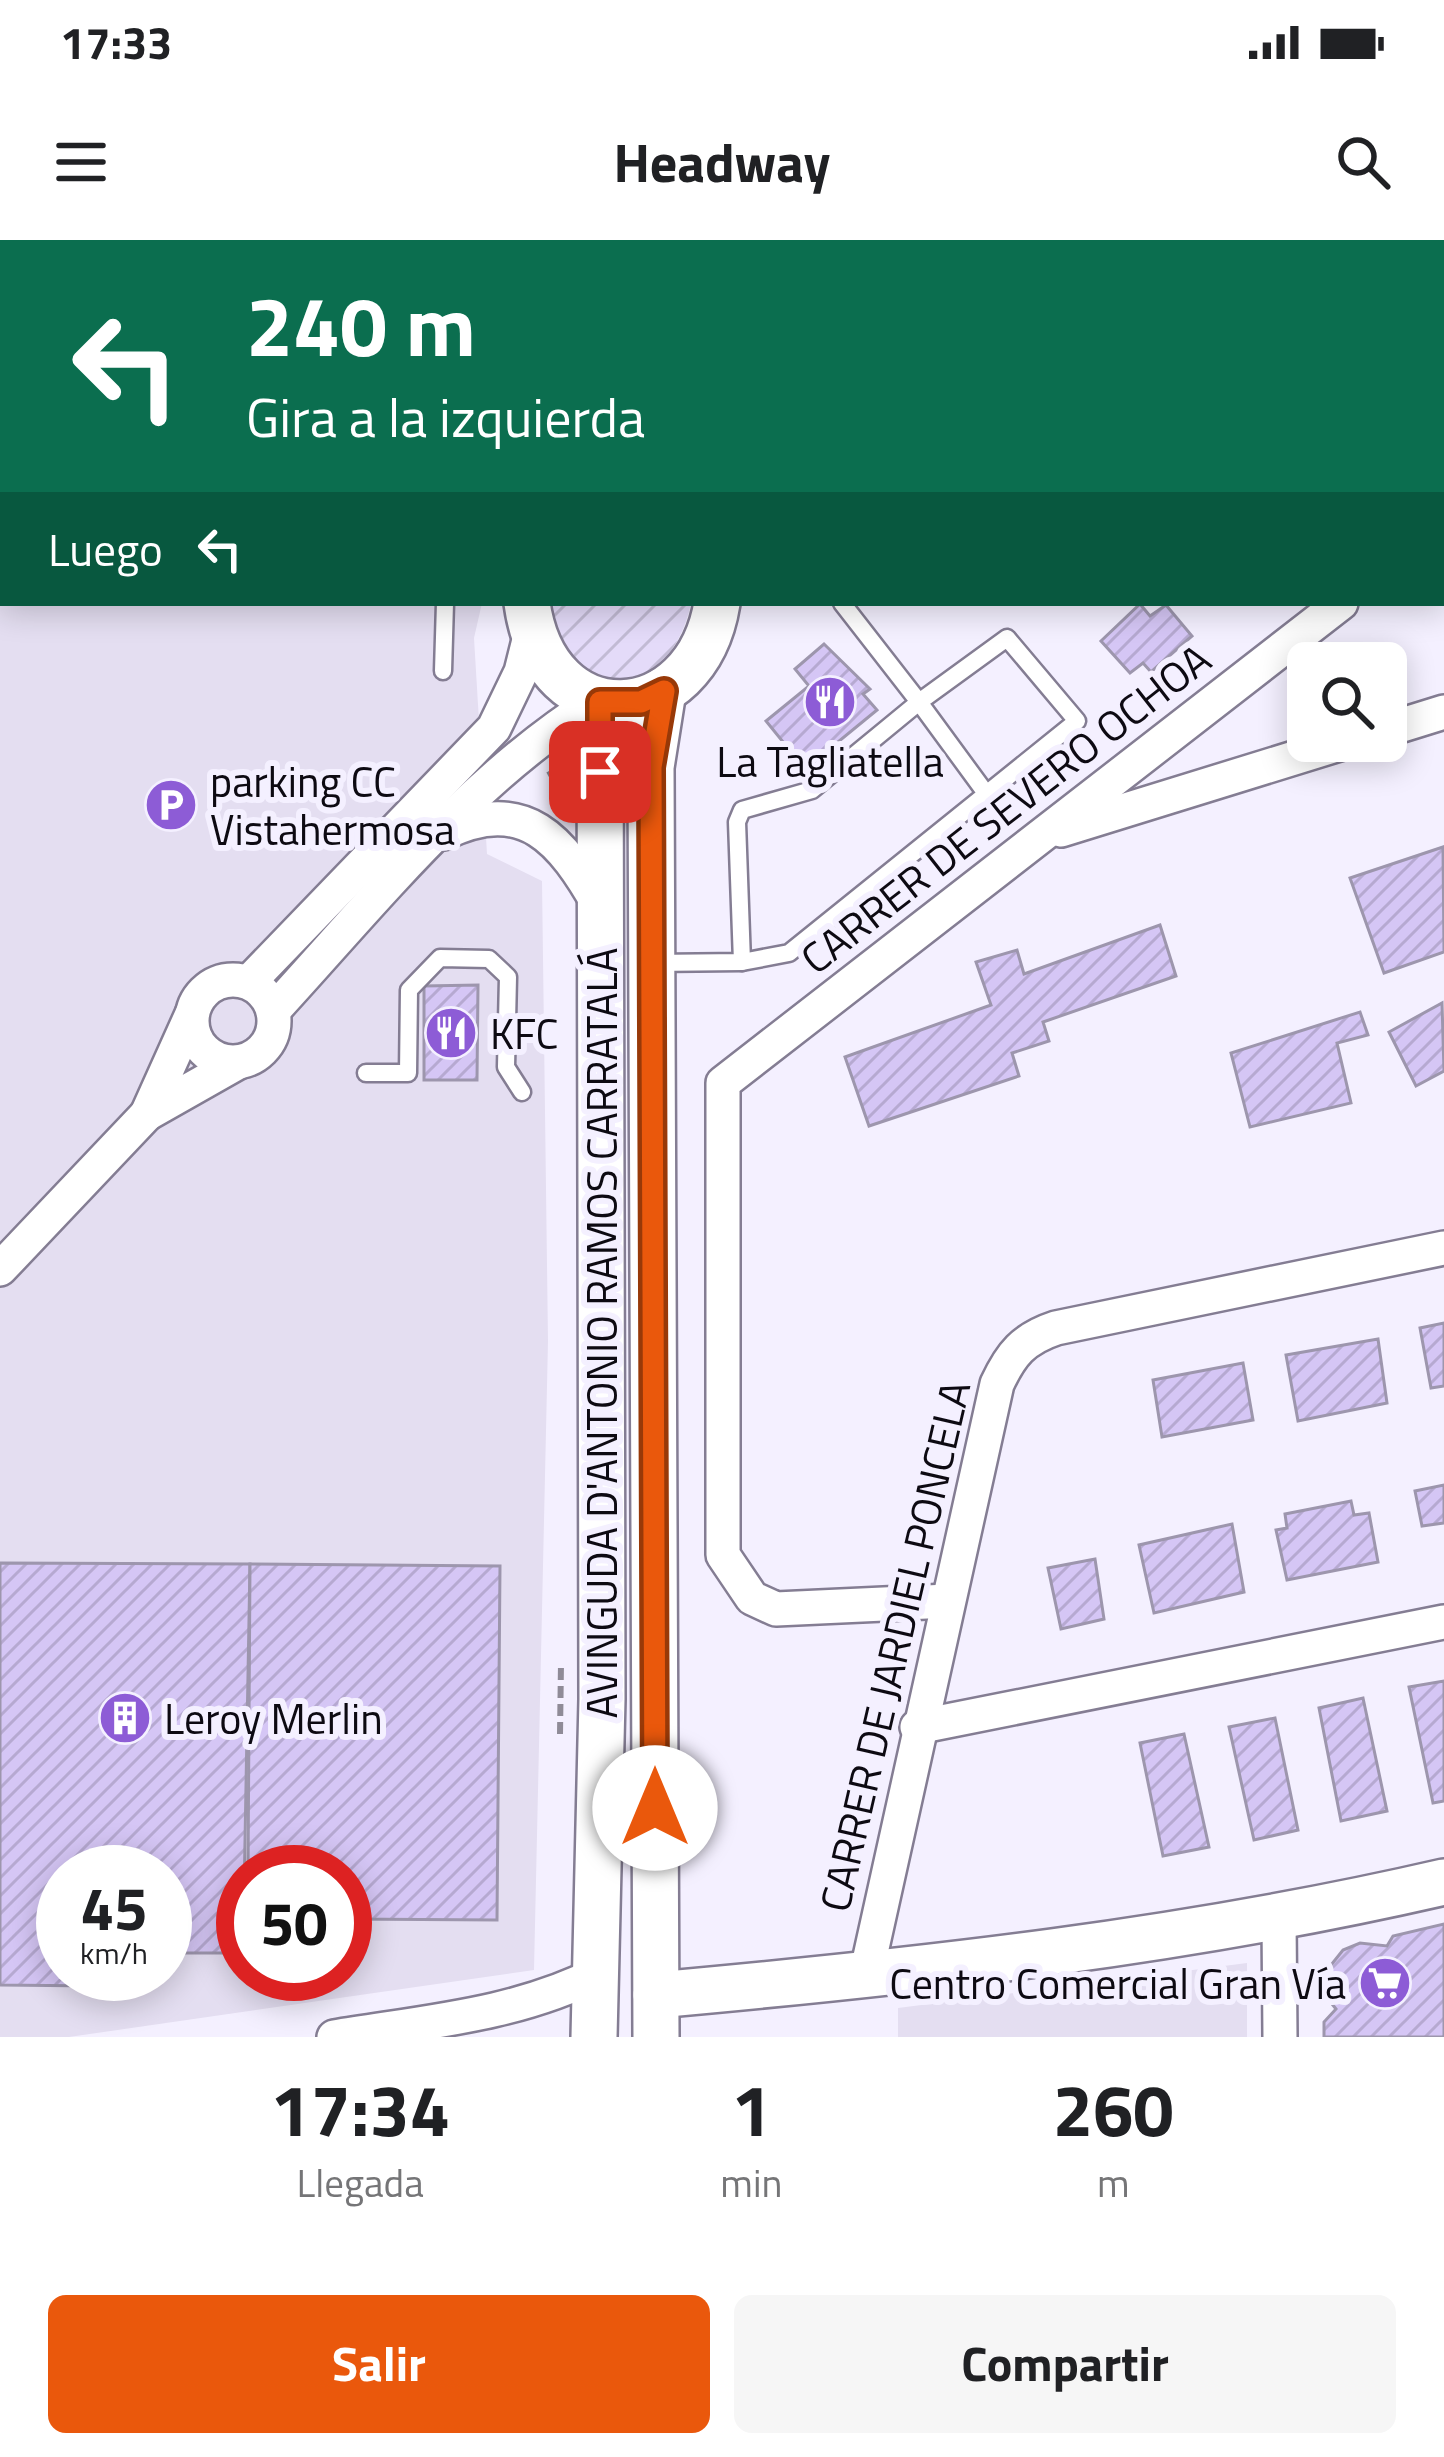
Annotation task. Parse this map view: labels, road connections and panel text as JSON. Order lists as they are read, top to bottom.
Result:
{
  "streets": {
    "main road": ["AVINGUDA D'ANTONIO RAMOS CARRATALÁ"],
    "street": ["CARRER DE SEVERO OCHOA", "CARRER DE JARDIEL PONCELA"]
  },
  "crossings": [
    ["CARRER DE SEVERO OCHOA", "CARRER DE JARDIEL PONCELA"]
  ],
  "places": {
    "restaurant": ["La Tagliatella", "KFC"],
    "parking": ["parking CC Vistahermosa"],
    "building": ["Leroy Merlin"],
    "supermarket": ["Centro Comercial Gran Vía"]
  },
  "page": {
    "status": "17:33",
    "header": "Headway",
    "turn": ["240 m", "Gira a la izquierda"],
    "then": "Luego",
    "speed": "45 km/h",
    "limit": "50",
    "eta": [
      "17:34",
      "Llegada",
      "1",
      "min",
      "260",
      "m"
    ],
    "buttons": ["Salir", "Compartir"]
  }
}
